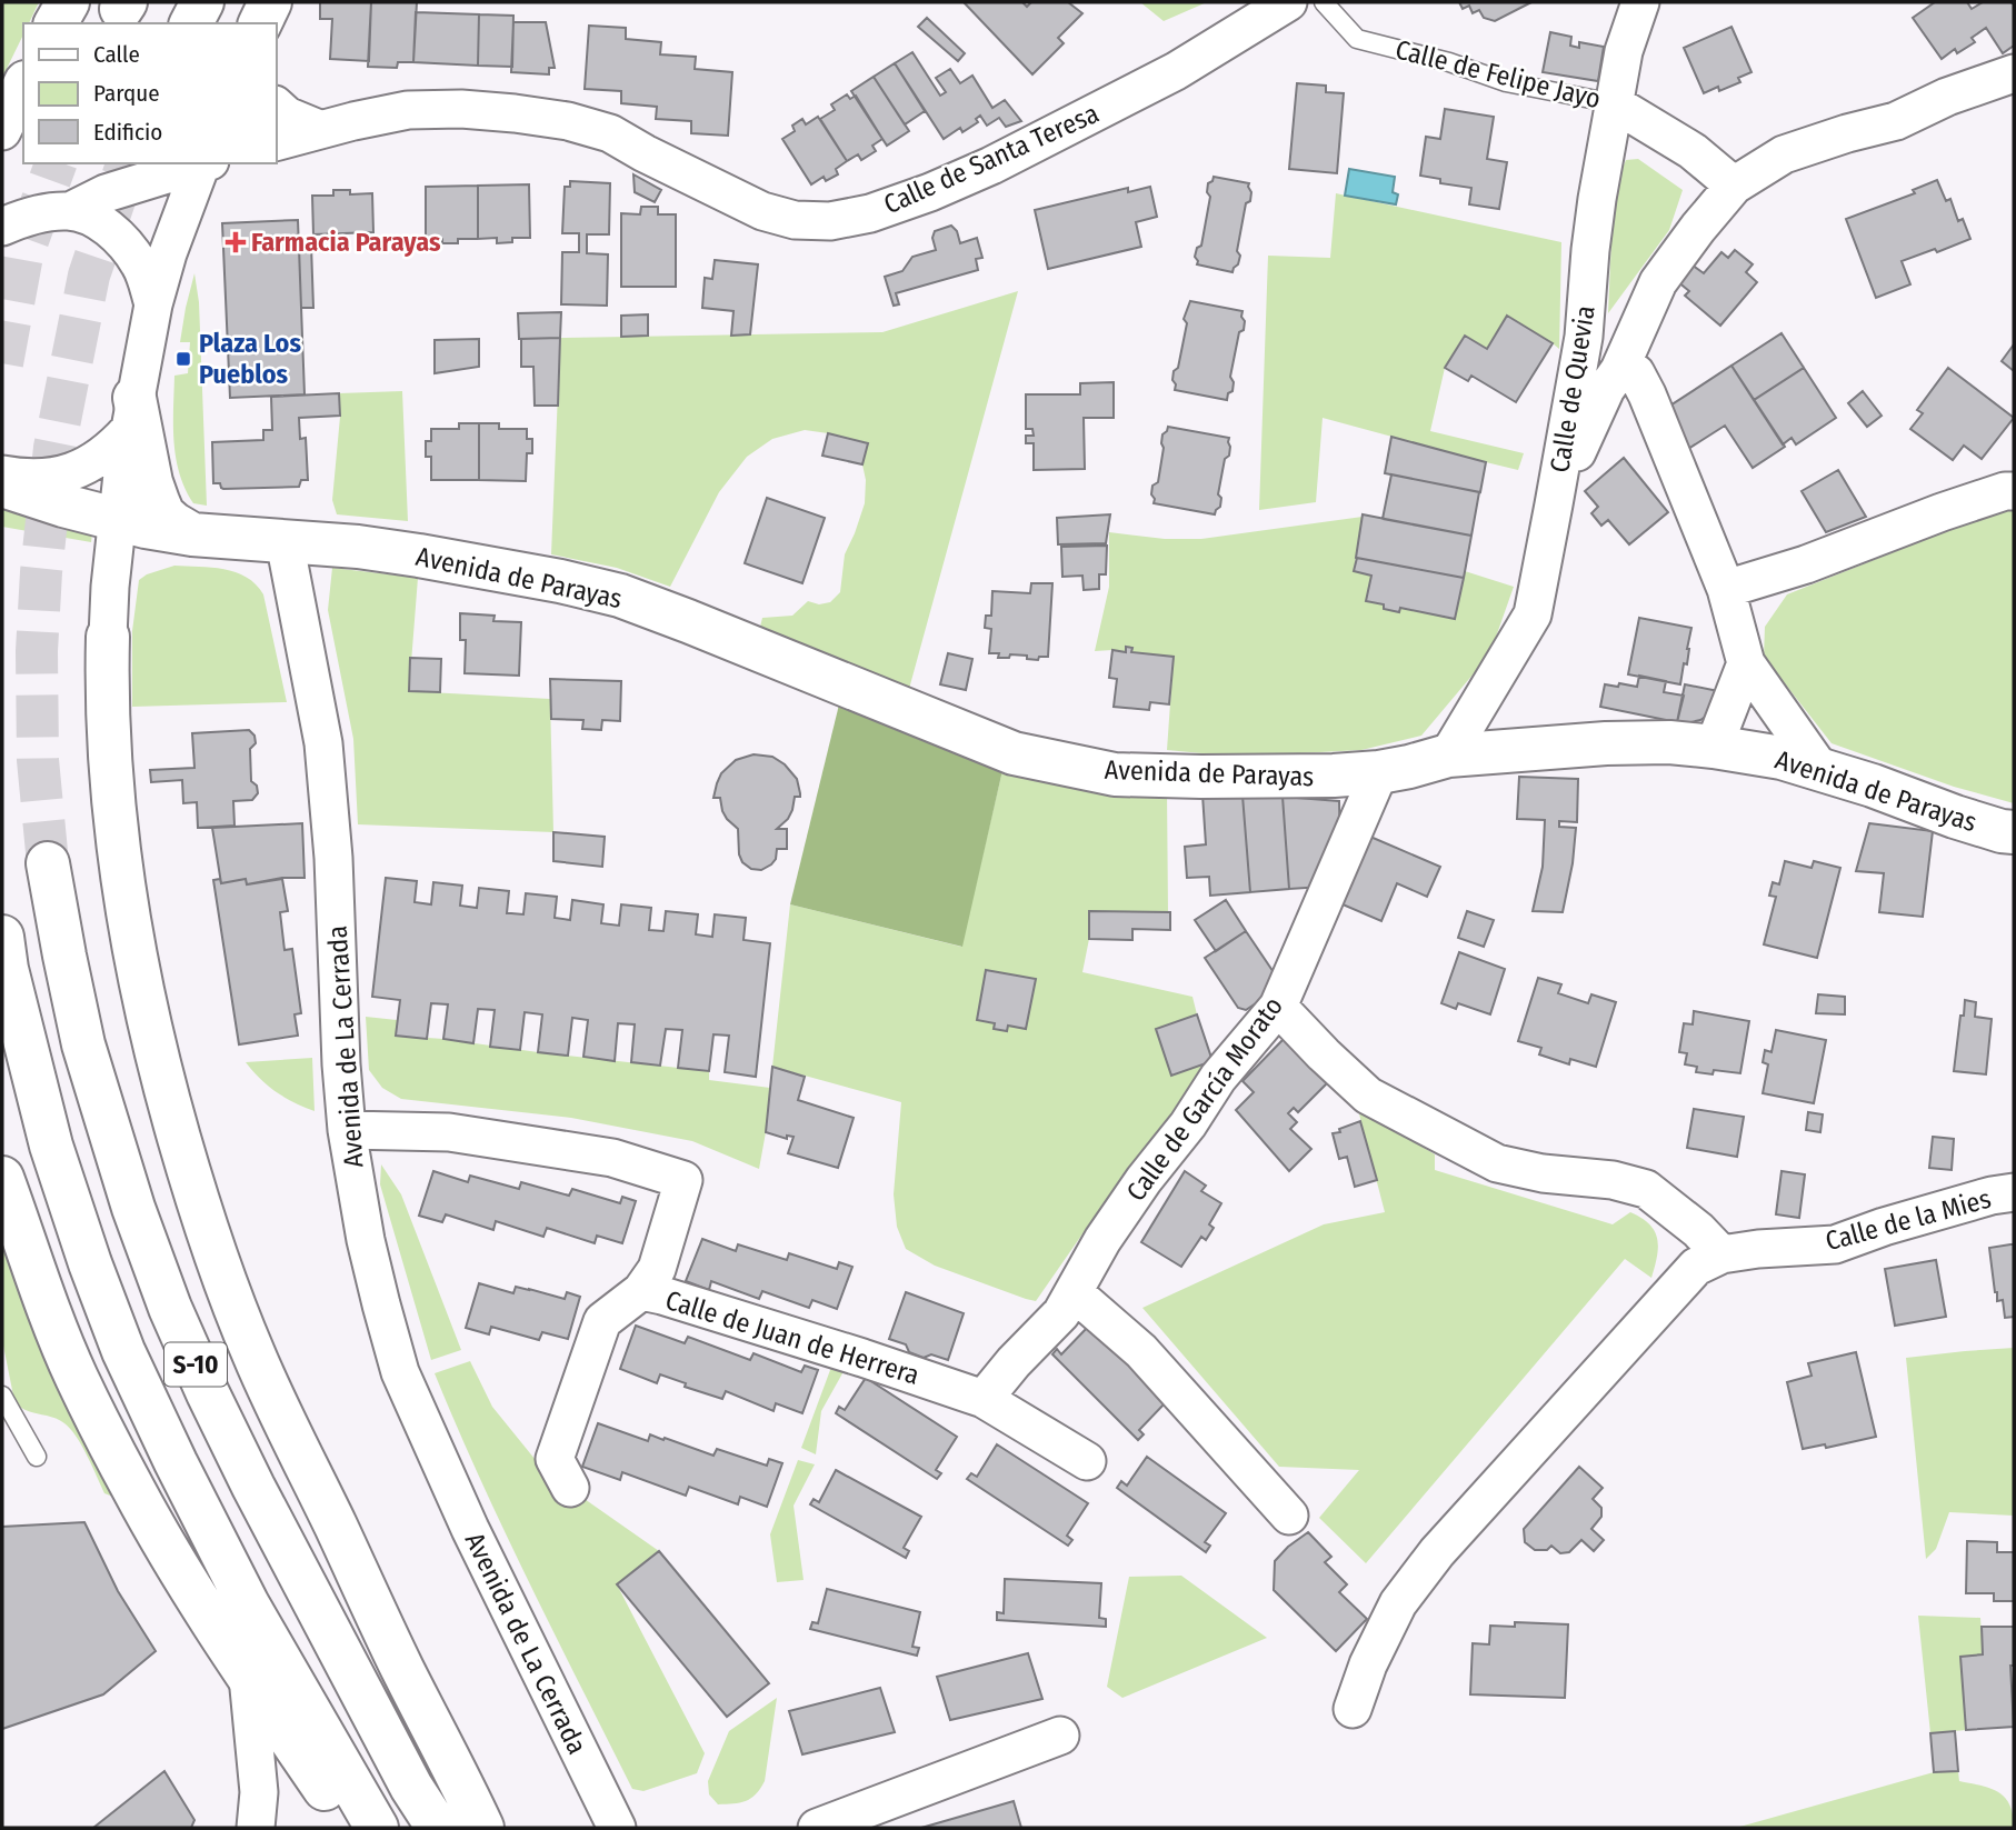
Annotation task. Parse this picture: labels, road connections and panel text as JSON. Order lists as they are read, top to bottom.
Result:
{
  "streets": {
    "main road": ["Avenida de Parayas", "S-10"],
    "street": [
      "Calle de Felipe Jayo",
      "Calle de Santa Teresa",
      "Calle de Quevia",
      "Avenida de La Cerrada",
      "Calle de García Morato",
      "Calle de la Mies",
      "Calle de Juan de Herrera"
    ]
  },
  "crossings": [
    ["Calle de Felipe Jayo", "Calle de Quevia"],
    ["Calle de Quevia", "Avenida de Parayas"],
    ["Avenida de Parayas", "Avenida de La Cerrada"],
    ["Avenida de Parayas", "Calle de García Morato"],
    ["Avenida de La Cerrada", "Calle de Juan de Herrera"],
    ["Calle de García Morato", "Calle de Juan de Herrera"]
  ],
  "places": {
    "health": ["Farmacia Parayas"],
    "transit": ["Plaza Los Pueblos"]
  },
  "legend": ["Calle", "Parque", "Edificio"]
}
